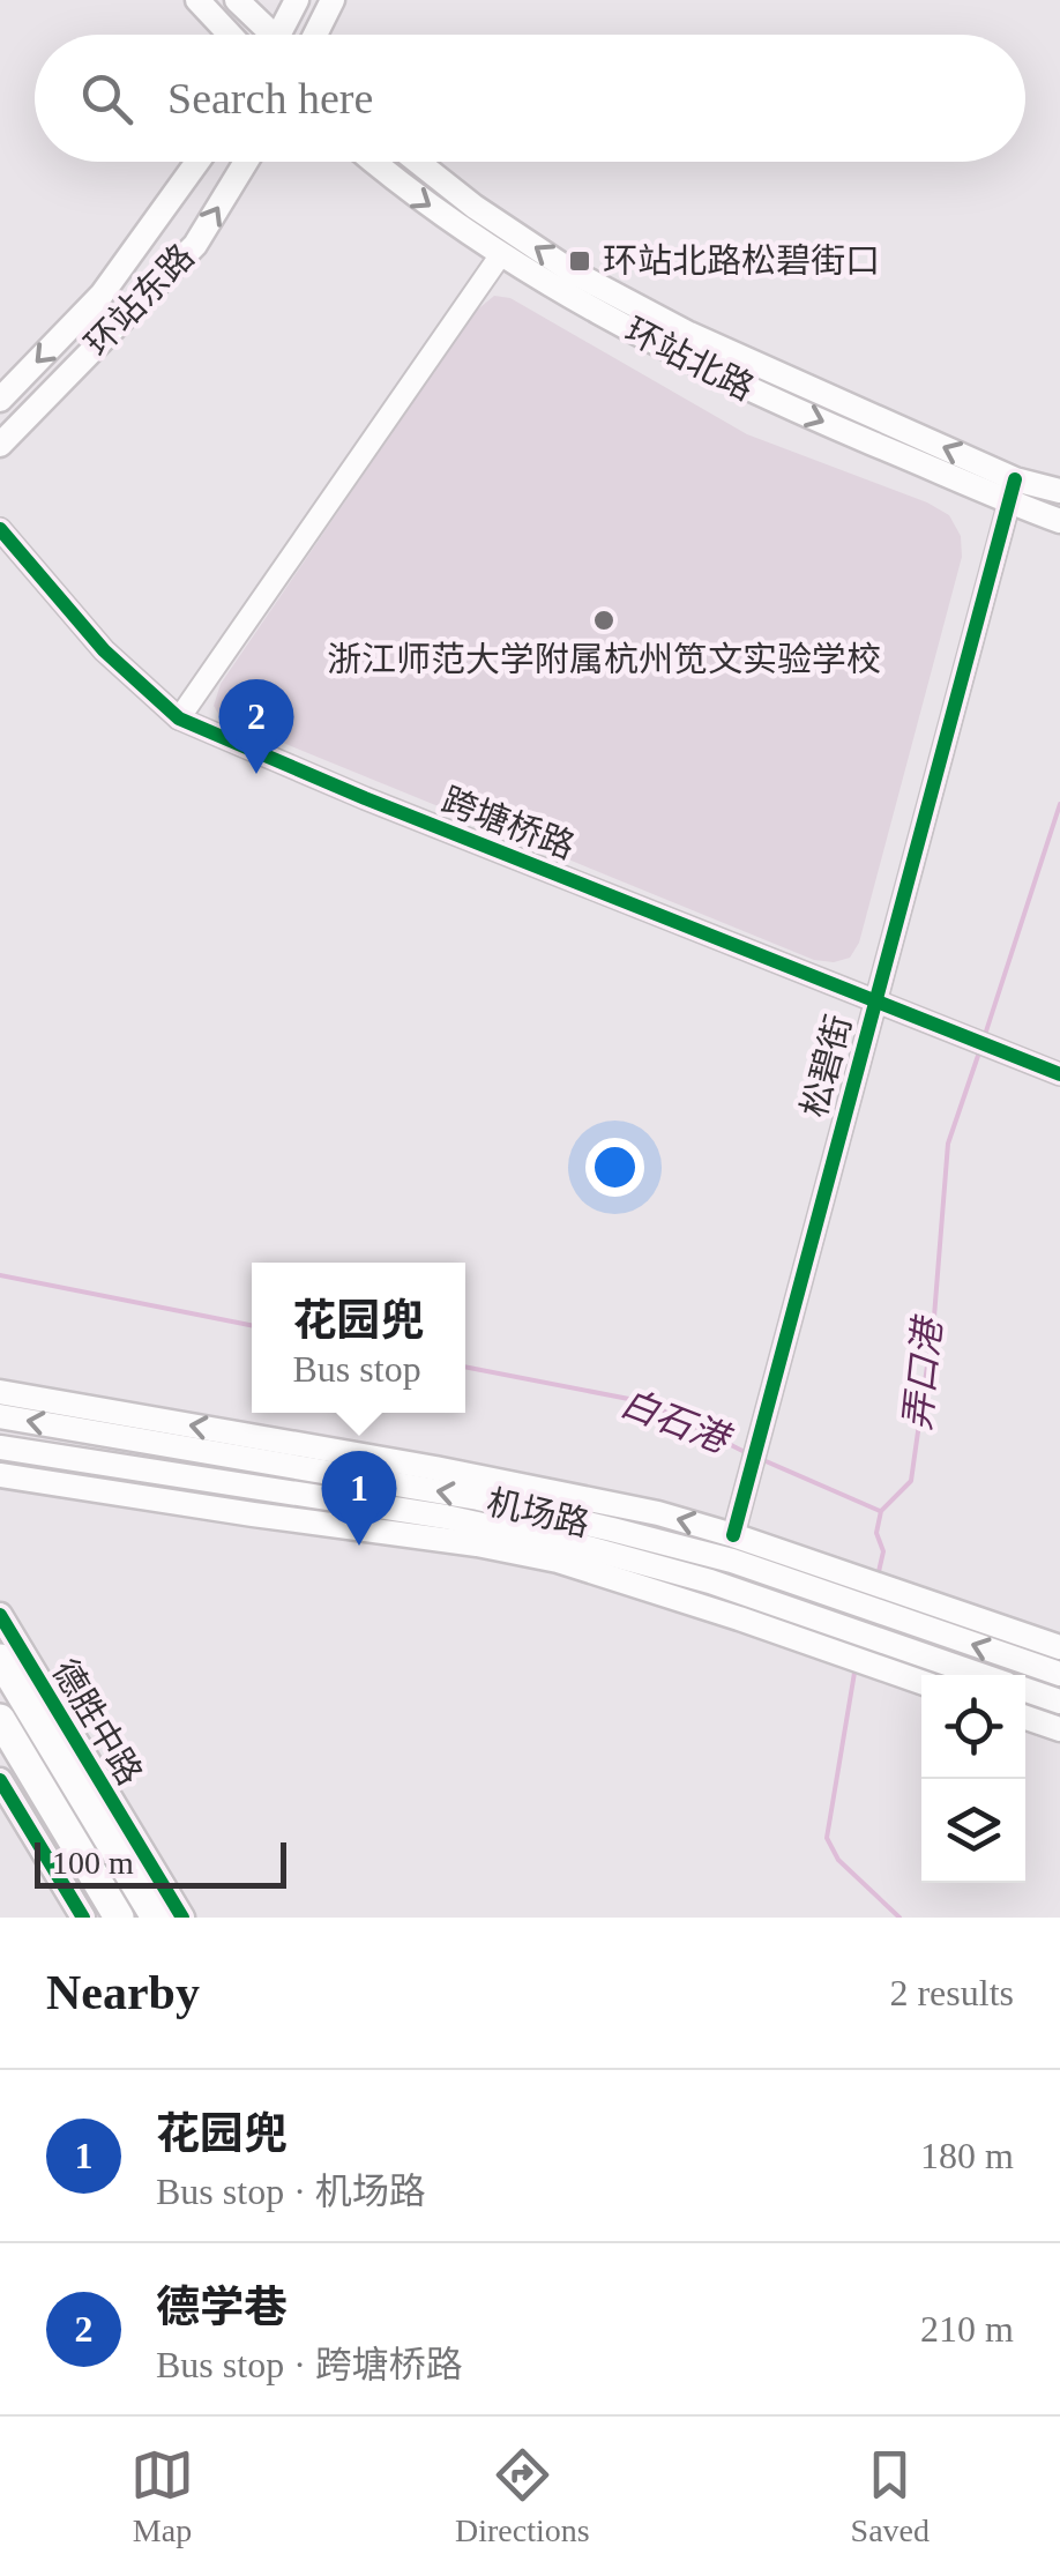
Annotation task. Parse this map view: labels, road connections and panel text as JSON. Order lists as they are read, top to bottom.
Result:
{
  "streets": {
    "main road": [
      "环站东路",
      "环站北路",
      "机场路",
      "德胜中路"
    ],
    "street": ["跨塘桥路", "松碧街"]
  },
  "crossings": [
    ["环站北路", "松碧街"],
    ["跨塘桥路", "松碧街"],
    ["松碧街", "机场路"]
  ],
  "water": ["弄口港", "白石港"],
  "places": {
    "transit": ["环站北路松碧街口"],
    "other": ["浙江师范大学附属杭州笕文实验学校"]
  },
  "scale_bar": "100 m",
  "page": {
    "search": "Search here",
    "pins": ["2", "1"],
    "popup": ["花园兜", "Bus stop"],
    "scale": "100 m",
    "heading": ["Nearby", "2 results"],
    "list": [
      {
        "mark": "1",
        "name": "花园兜",
        "note": "Bus stop · 机场路",
        "value": "180 m"
      },
      {
        "mark": "2",
        "name": "德学巷",
        "note": "Bus stop · 跨塘桥路",
        "value": "210 m"
      }
    ],
    "nav": ["Map", "Directions", "Saved"]
  }
}
